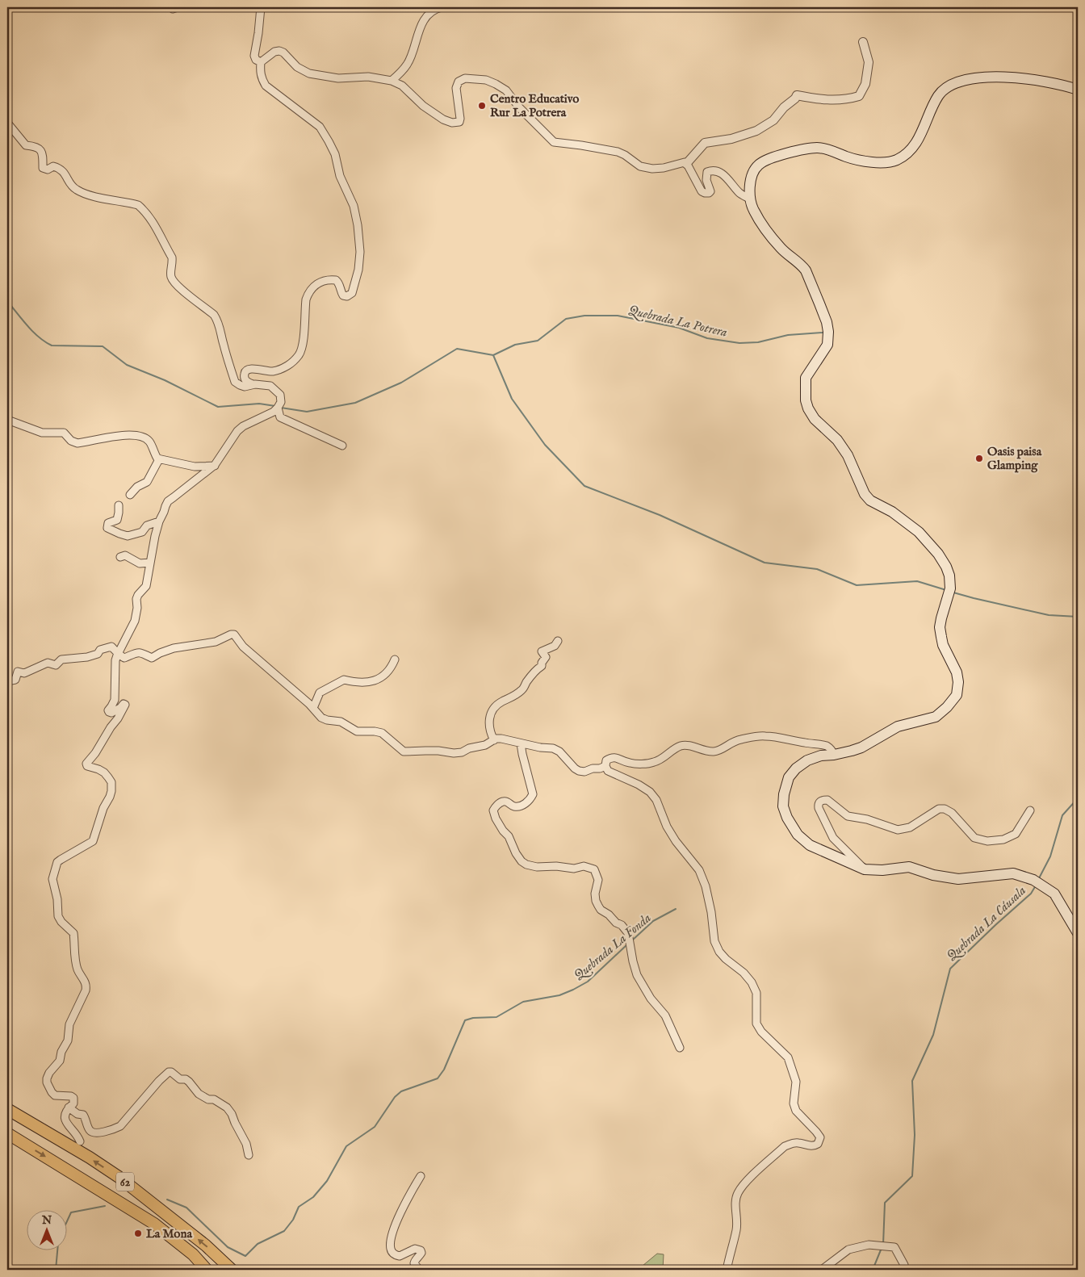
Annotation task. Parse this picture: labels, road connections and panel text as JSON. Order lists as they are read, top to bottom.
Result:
{
  "streets": {
    "highway": ["62"]
  },
  "water": ["Quebrada La Potrera", "Quebrada La Cáusala", "Quebrada La Fonda"],
  "places": ["Centro Educativo Rur La Potrera", "Oasis paisa Glamping", "La Mona"],
  "north": "top"
}
